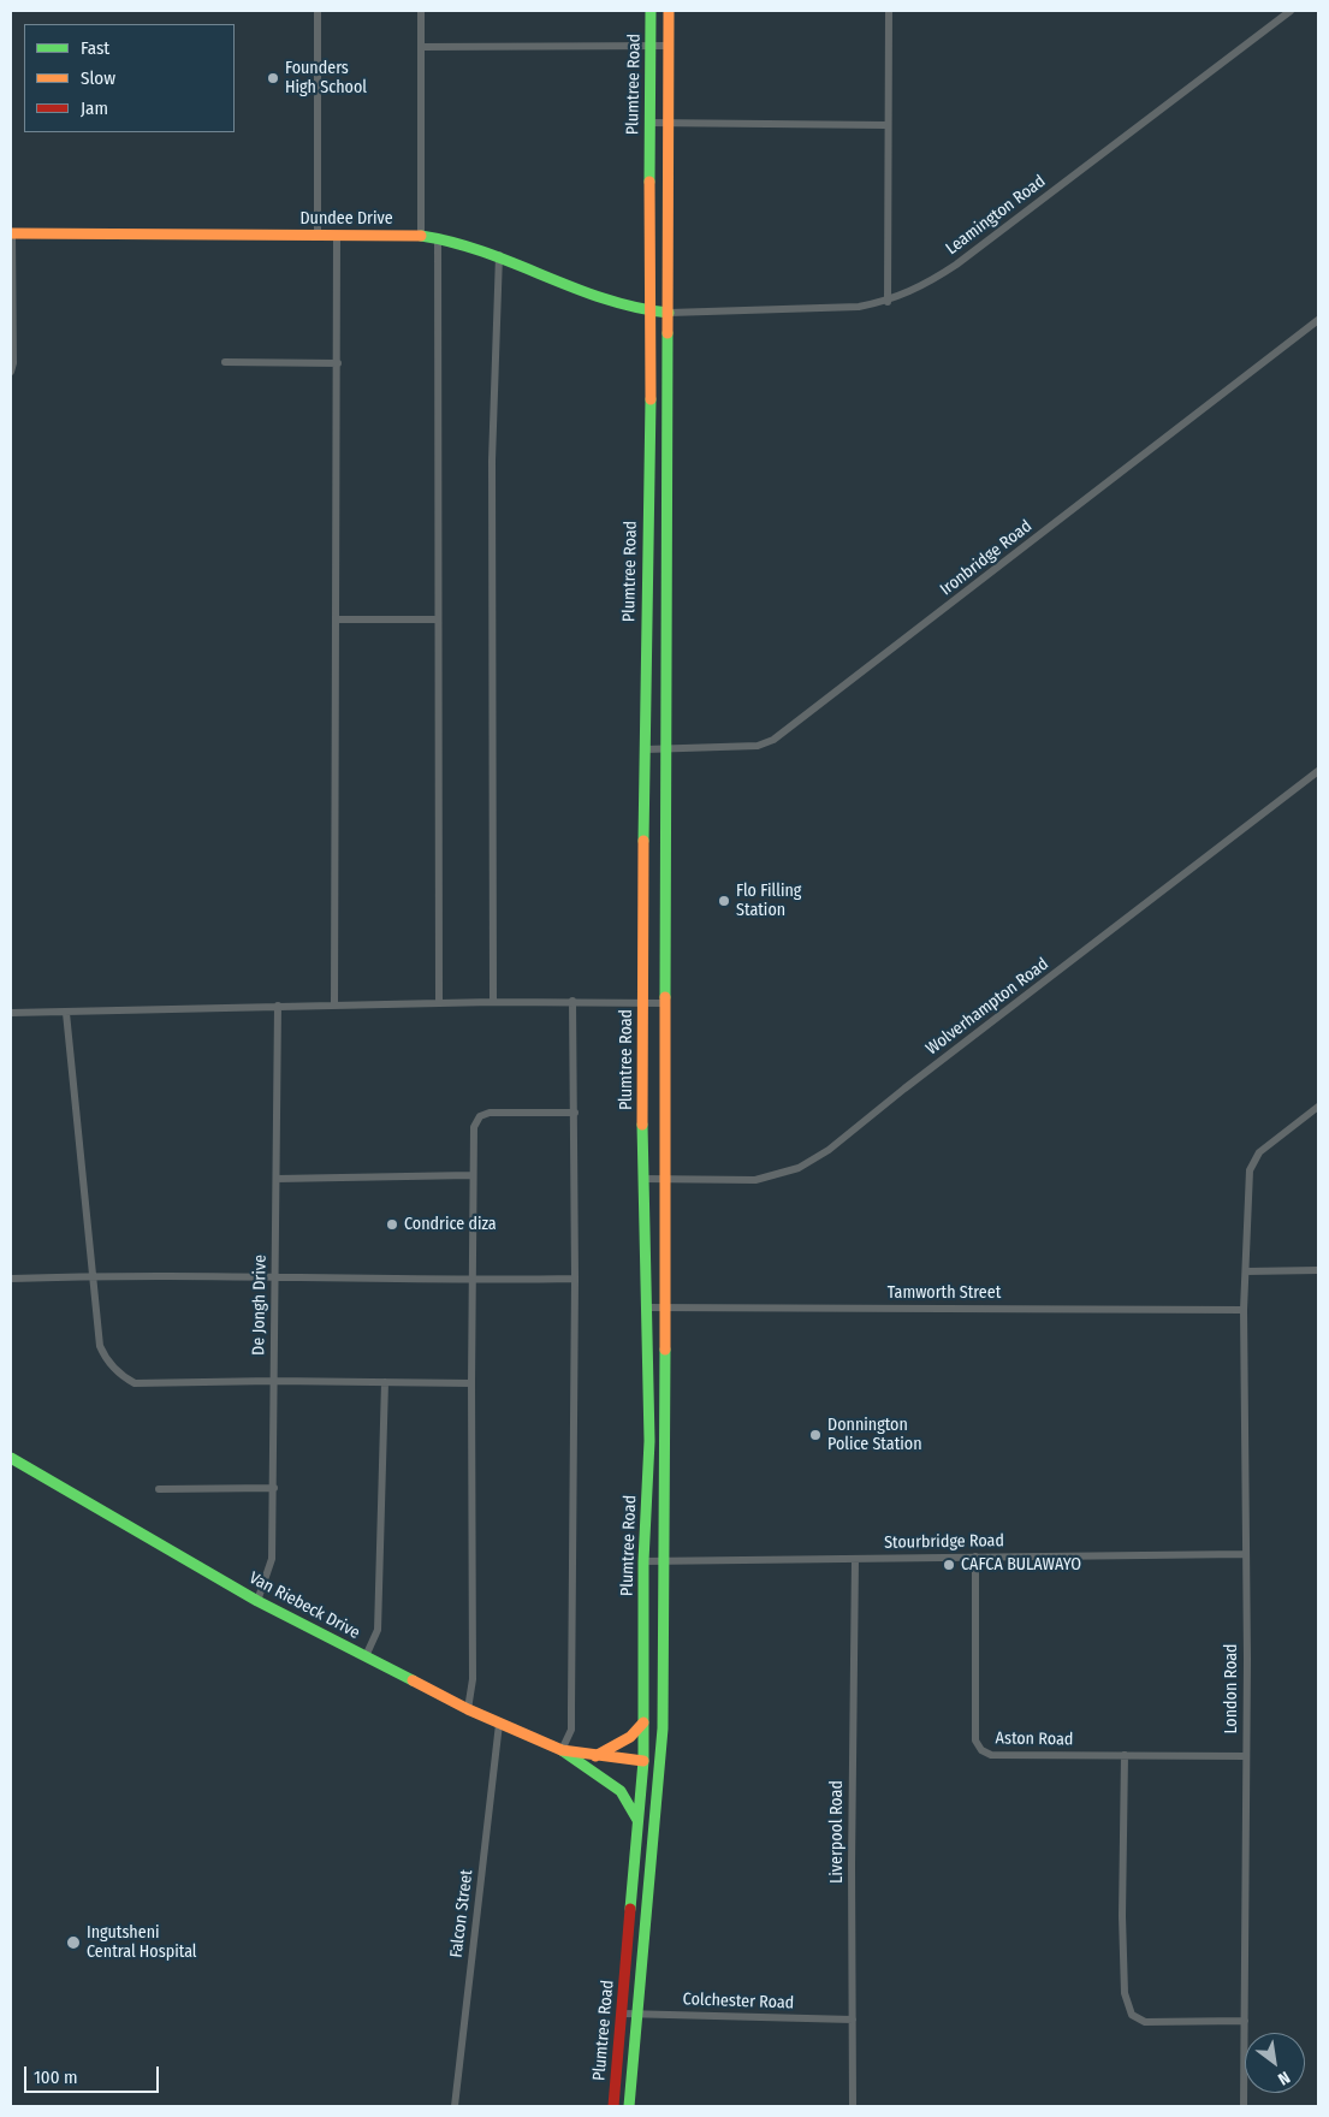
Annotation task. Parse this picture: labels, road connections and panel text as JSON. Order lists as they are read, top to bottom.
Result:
{
  "streets": {
    "main road": ["Plumtree Road", "Dundee Drive", "Van Riebeck Drive"],
    "street": [
      "Leamington Road",
      "Ironbridge Road",
      "Wolverhampton Road",
      "Tamworth Street",
      "De Jongh Drive",
      "Stourbridge Road",
      "London Road",
      "Aston Road",
      "Liverpool Road",
      "Falcon Street",
      "Colchester Road"
    ]
  },
  "crossings": [
    ["Plumtree Road", "Leamington Road"],
    ["Plumtree Road", "Dundee Drive"],
    ["Plumtree Road", "Ironbridge Road"],
    ["Plumtree Road", "Wolverhampton Road"],
    ["Plumtree Road", "Tamworth Street"],
    ["Plumtree Road", "Stourbridge Road"],
    ["Plumtree Road", "Van Riebeck Drive"],
    ["Plumtree Road", "Colchester Road"],
    ["Leamington Road", "Dundee Drive"],
    ["Tamworth Street", "London Road"],
    ["De Jongh Drive", "Van Riebeck Drive"],
    ["Stourbridge Road", "London Road"],
    ["Stourbridge Road", "Aston Road"],
    ["Stourbridge Road", "Liverpool Road"],
    ["Van Riebeck Drive", "Falcon Street"],
    ["London Road", "Aston Road"],
    ["Liverpool Road", "Colchester Road"]
  ],
  "places": [
    "Founders High School",
    "Flo Filling Station",
    "Condrice diza",
    "Donnington Police Station",
    "CAFCA BULAWAYO",
    "Ingutsheni Central Hospital"
  ],
  "legend": ["Fast", "Slow", "Jam"],
  "scale_bar": "100 m",
  "north": "bottom right"
}
